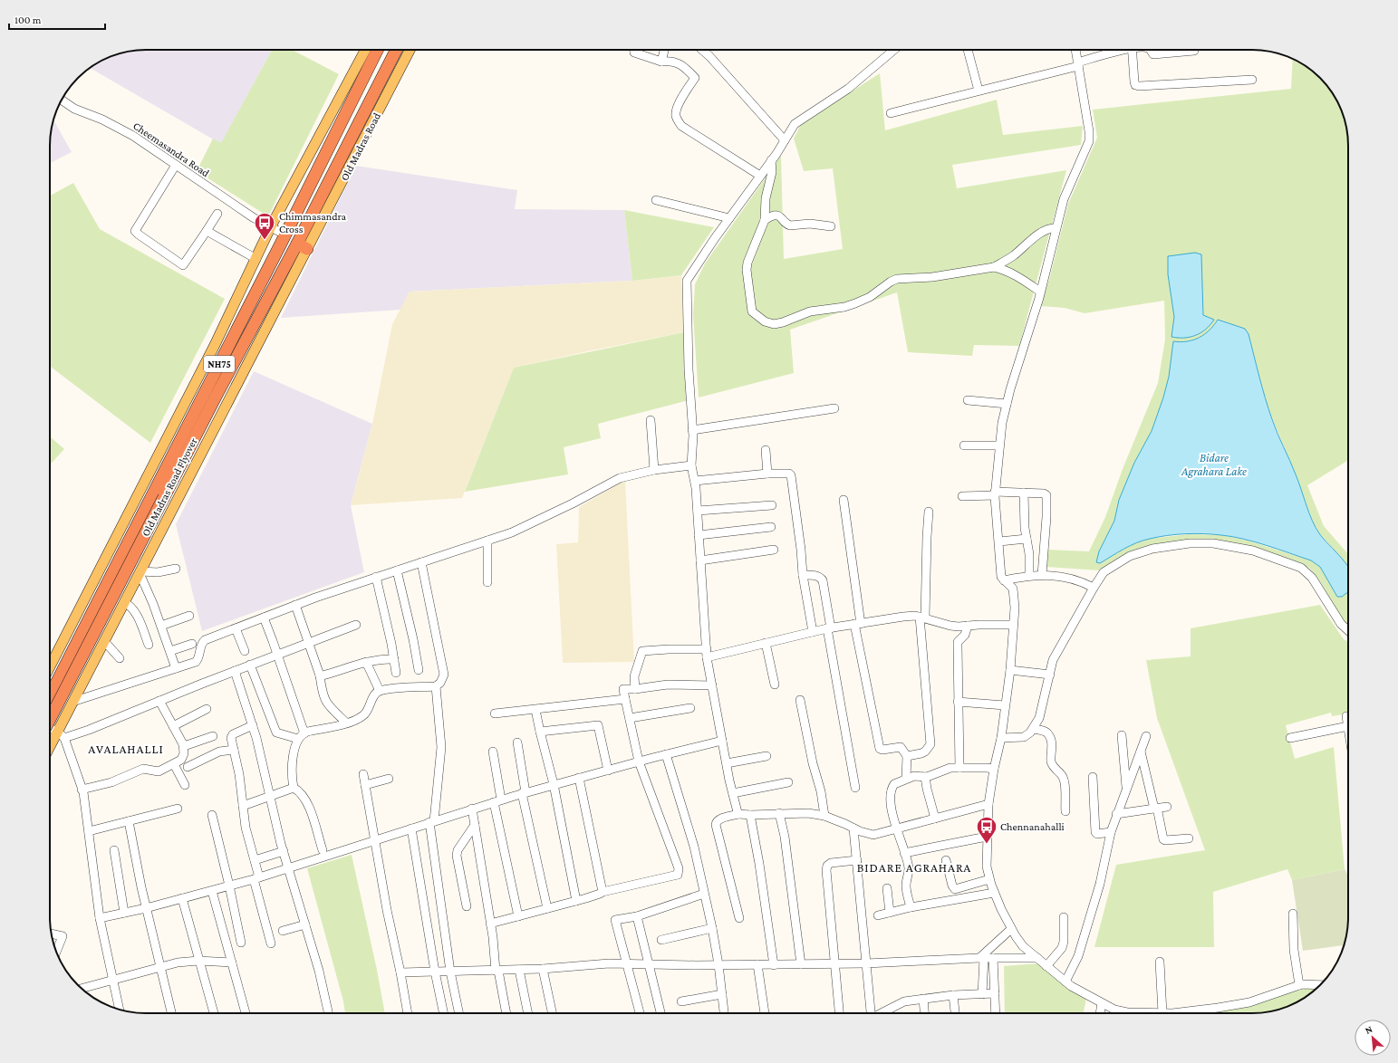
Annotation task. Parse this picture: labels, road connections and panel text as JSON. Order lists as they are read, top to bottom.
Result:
{
  "streets": {
    "highway": ["Old Madras Road", "NH75", "Old Madras Road Flyover"],
    "street": ["Cheemasandra Road"]
  },
  "crossings": [
    ["Old Madras Road", "Old Madras Road Flyover"],
    ["Cheemasandra Road", "NH75"],
    ["Cheemasandra Road", "Old Madras Road Flyover"],
    ["NH75", "Old Madras Road Flyover"]
  ],
  "districts": ["AVALAHALLI", "BIDARE AGRAHARA"],
  "water": ["Bidare Agrahara Lake"],
  "places": {
    "bus stop": ["Chimmasandra Cross", "Chennanahalli"]
  },
  "scale_bar": "100 m",
  "north": "top left"
}
